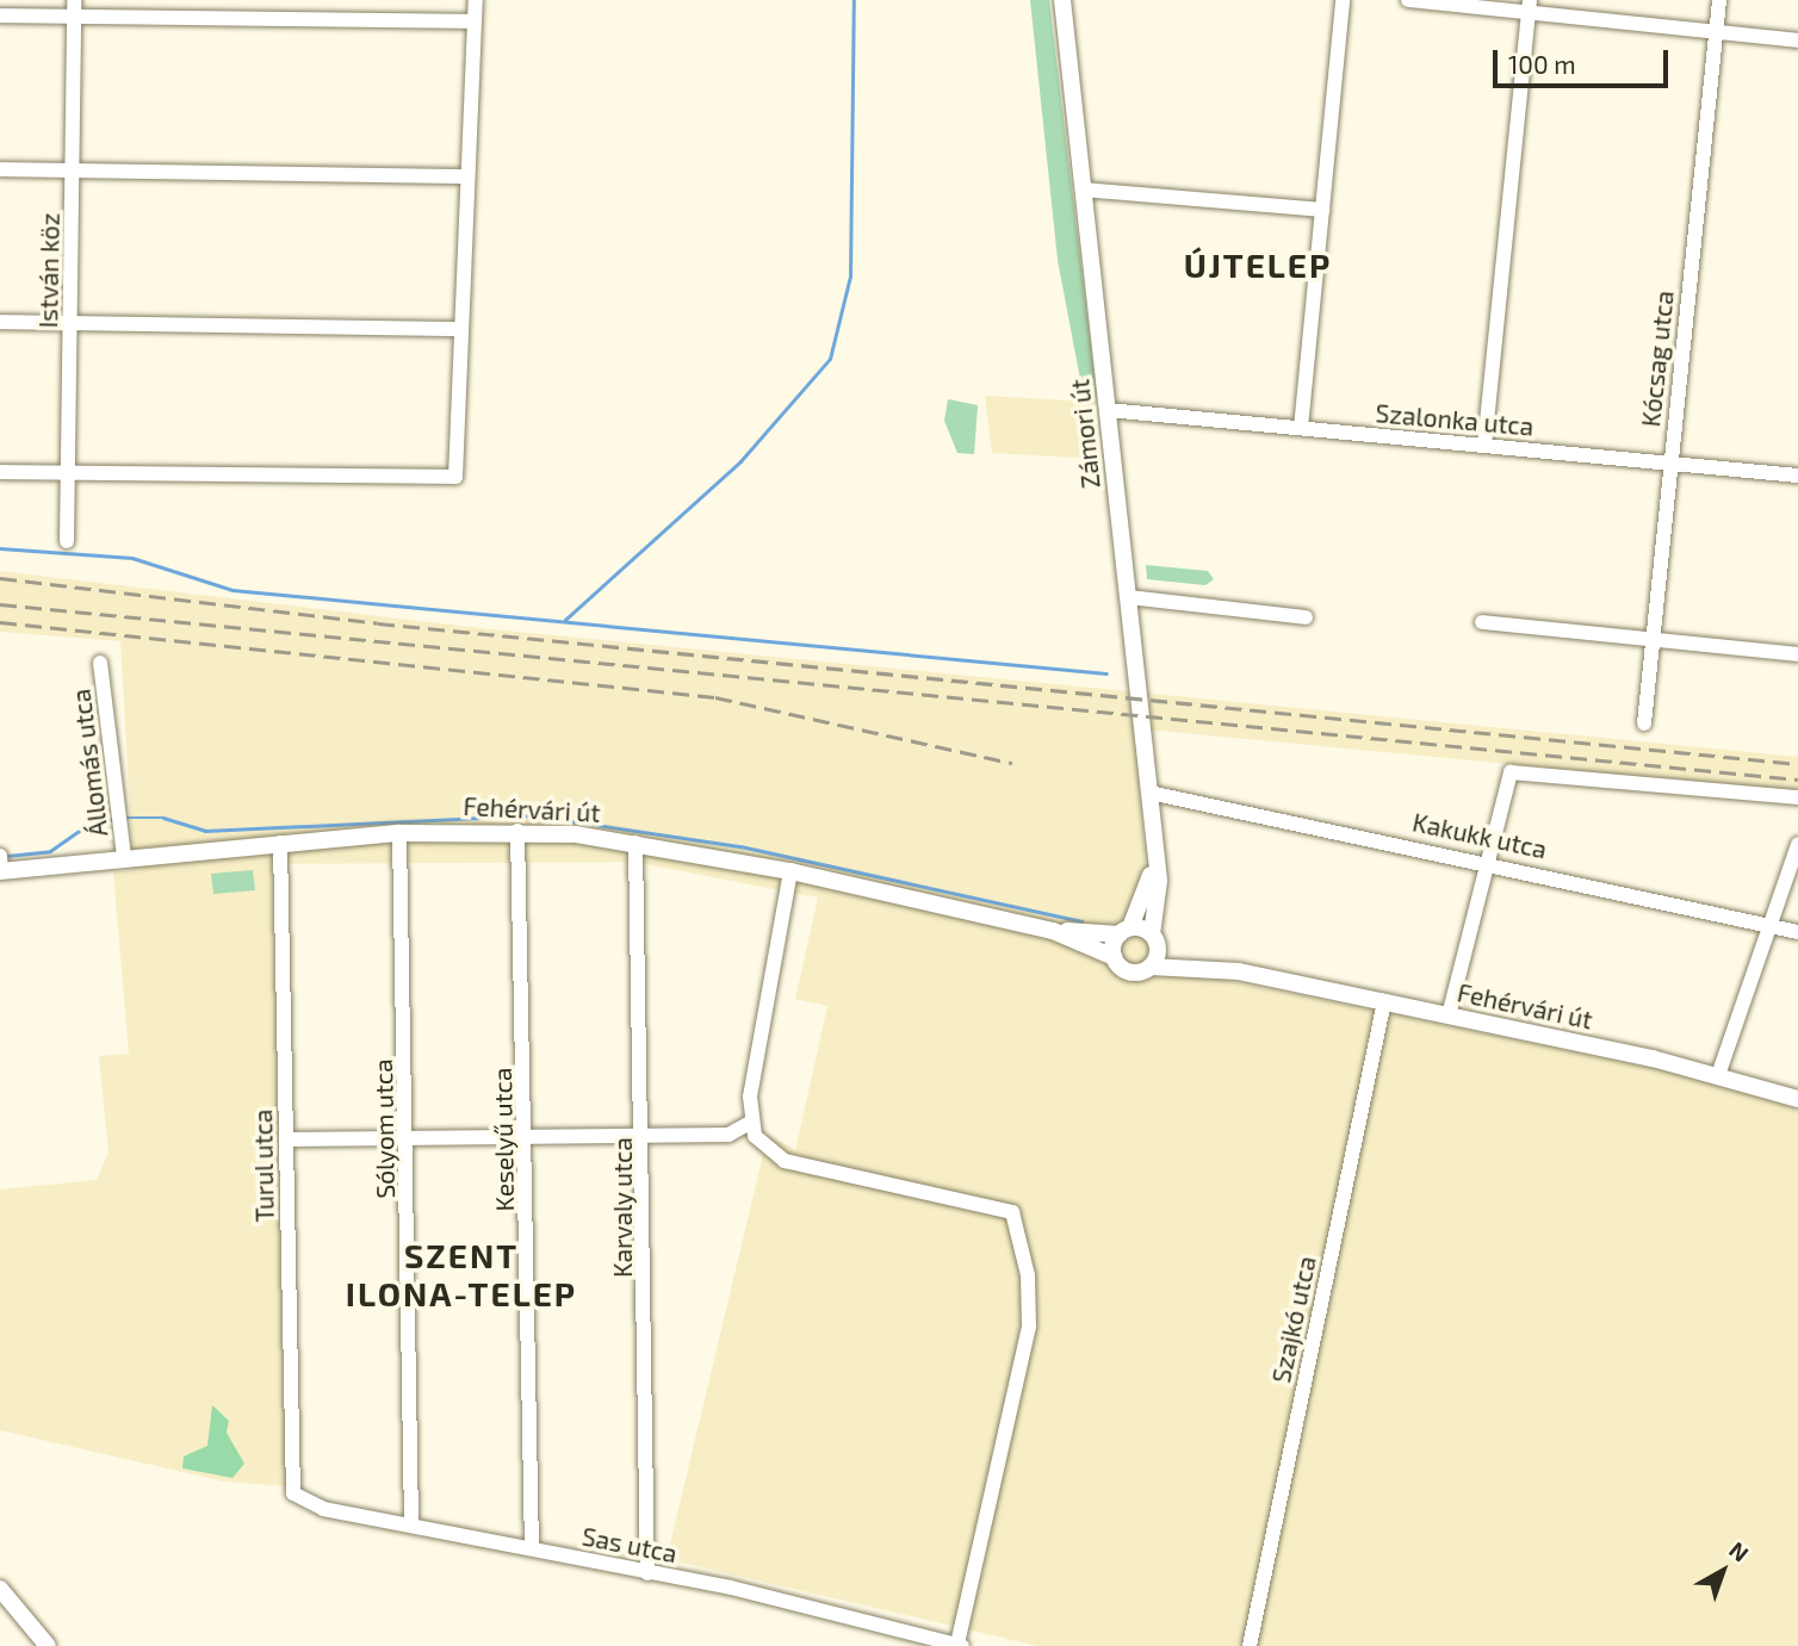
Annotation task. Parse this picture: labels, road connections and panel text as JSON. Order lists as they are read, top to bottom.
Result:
{
  "streets": {
    "main road": ["Zámori út", "Fehérvári út"],
    "street": [
      "István köz",
      "Kócsag utca",
      "Szalonka utca",
      "Állomás utca",
      "Kakukk utca",
      "Sólyom utca",
      "Keselyű utca",
      "Turul utca",
      "Karvaly utca",
      "Szajkó utca",
      "Sas utca"
    ]
  },
  "crossings": [
    ["Kócsag utca", "Szalonka utca"],
    ["Szalonka utca", "Zámori út"],
    ["Zámori út", "Fehérvári út"],
    ["Zámori út", "Kakukk utca"],
    ["Állomás utca", "Fehérvári út"],
    ["Fehérvári út", "Sólyom utca"],
    ["Fehérvári út", "Keselyű utca"],
    ["Fehérvári út", "Turul utca"],
    ["Fehérvári út", "Karvaly utca"],
    ["Fehérvári út", "Szajkó utca"],
    ["Sólyom utca", "Sas utca"],
    ["Keselyű utca", "Sas utca"],
    ["Turul utca", "Sas utca"],
    ["Karvaly utca", "Sas utca"]
  ],
  "districts": ["ÚJTELEP", "SZENT ILONA-TELEP"],
  "scale_bar": "100 m",
  "north": "top right"
}
